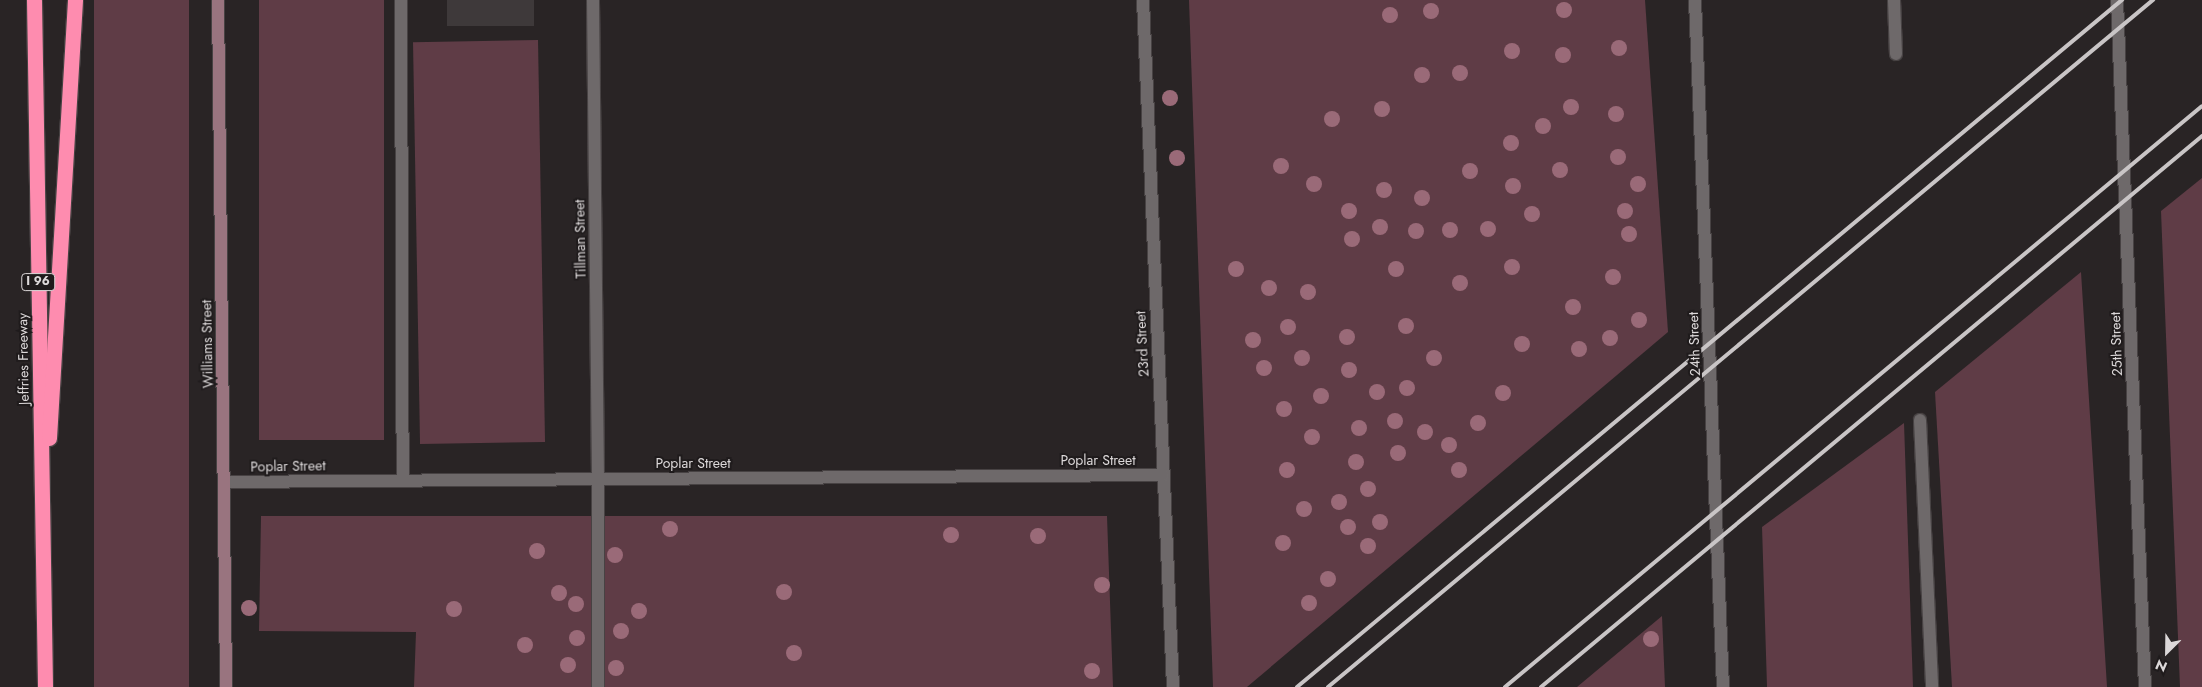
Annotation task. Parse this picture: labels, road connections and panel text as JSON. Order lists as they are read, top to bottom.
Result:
{
  "streets": {
    "highway": ["I 96", "Jeffries Freeway"],
    "street": [
      "Tillman Street",
      "Williams Street",
      "23rd Street",
      "24th Street",
      "25th Street",
      "Poplar Street"
    ]
  },
  "crossings": [
    ["Tillman Street", "Poplar Street"],
    ["Williams Street", "Poplar Street"],
    ["23rd Street", "Poplar Street"]
  ],
  "north": "bottom left"
}
